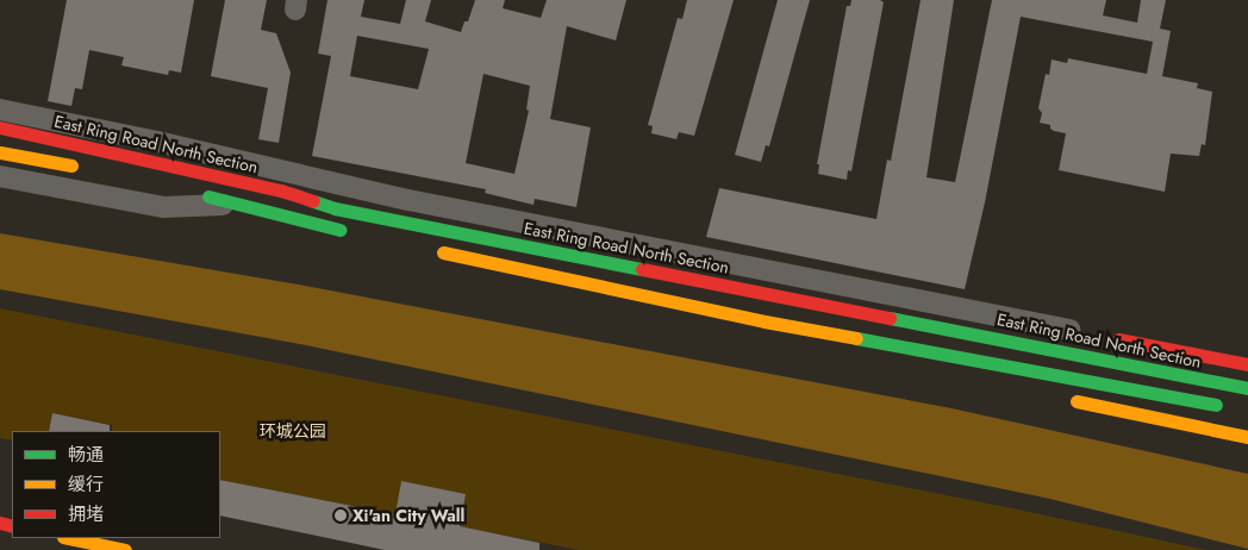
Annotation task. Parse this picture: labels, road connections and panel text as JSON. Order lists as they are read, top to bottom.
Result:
{
  "streets": {
    "main road": ["East Ring Road North Section"]
  },
  "parks": ["环城公园"],
  "places": ["Xi'an City Wall"],
  "legend": ["畅通", "缓行", "拥堵"]
}
